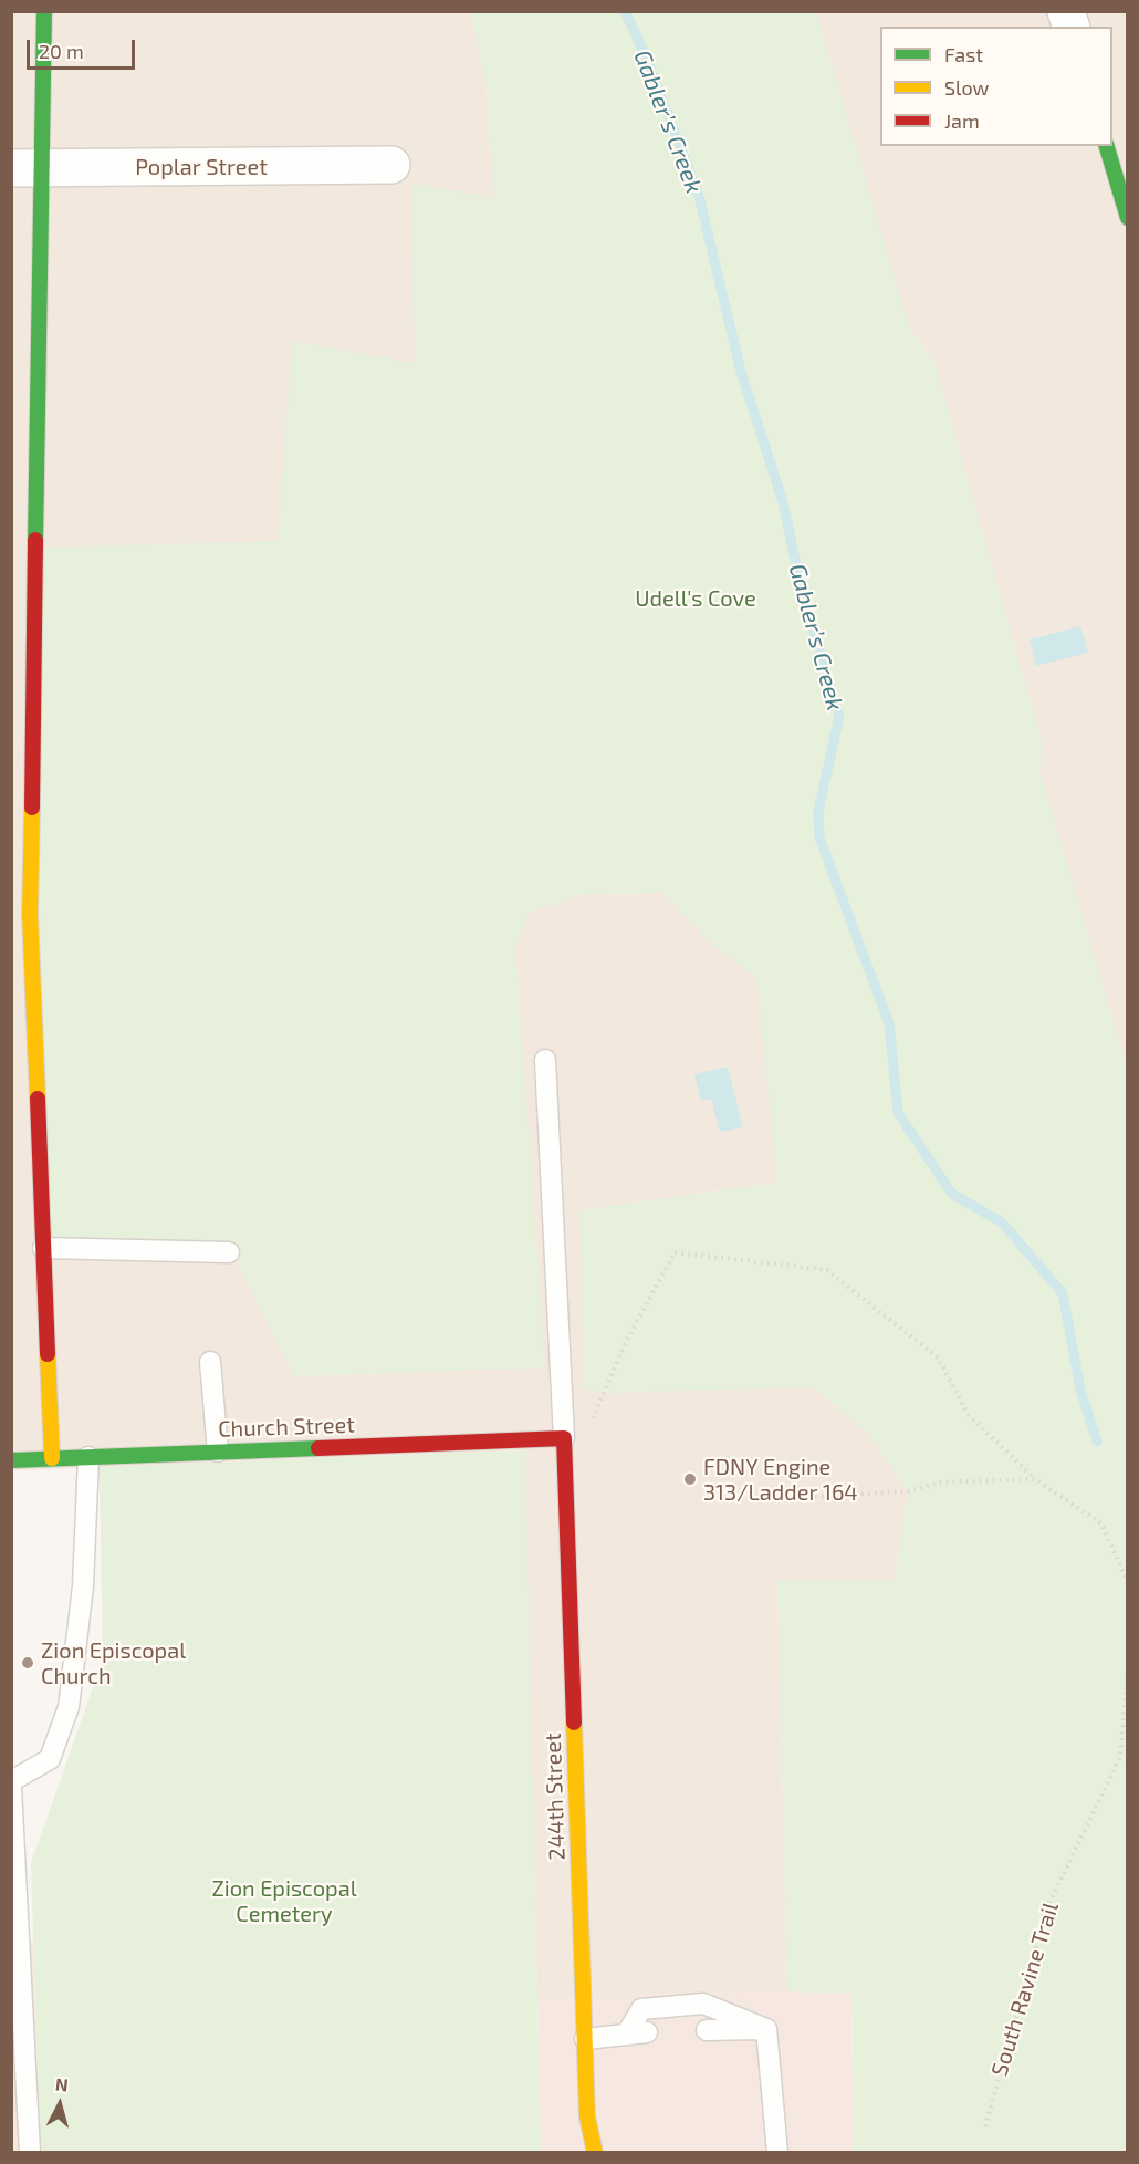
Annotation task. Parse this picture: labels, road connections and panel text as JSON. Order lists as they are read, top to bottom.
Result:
{
  "streets": {
    "street": ["Poplar Street", "Church Street", "244th Street"],
    "path": ["South Ravine Trail"]
  },
  "crossings": [
    ["Church Street", "244th Street"]
  ],
  "water": ["Gabler’s Creek"],
  "parks": ["Udell's Cove", "Zion Episcopal Cemetery"],
  "places": ["FDNY Engine 313/Ladder 164", "Zion Episcopal Church"],
  "legend": ["Fast", "Slow", "Jam"],
  "scale_bar": "20 m",
  "north": "top"
}
